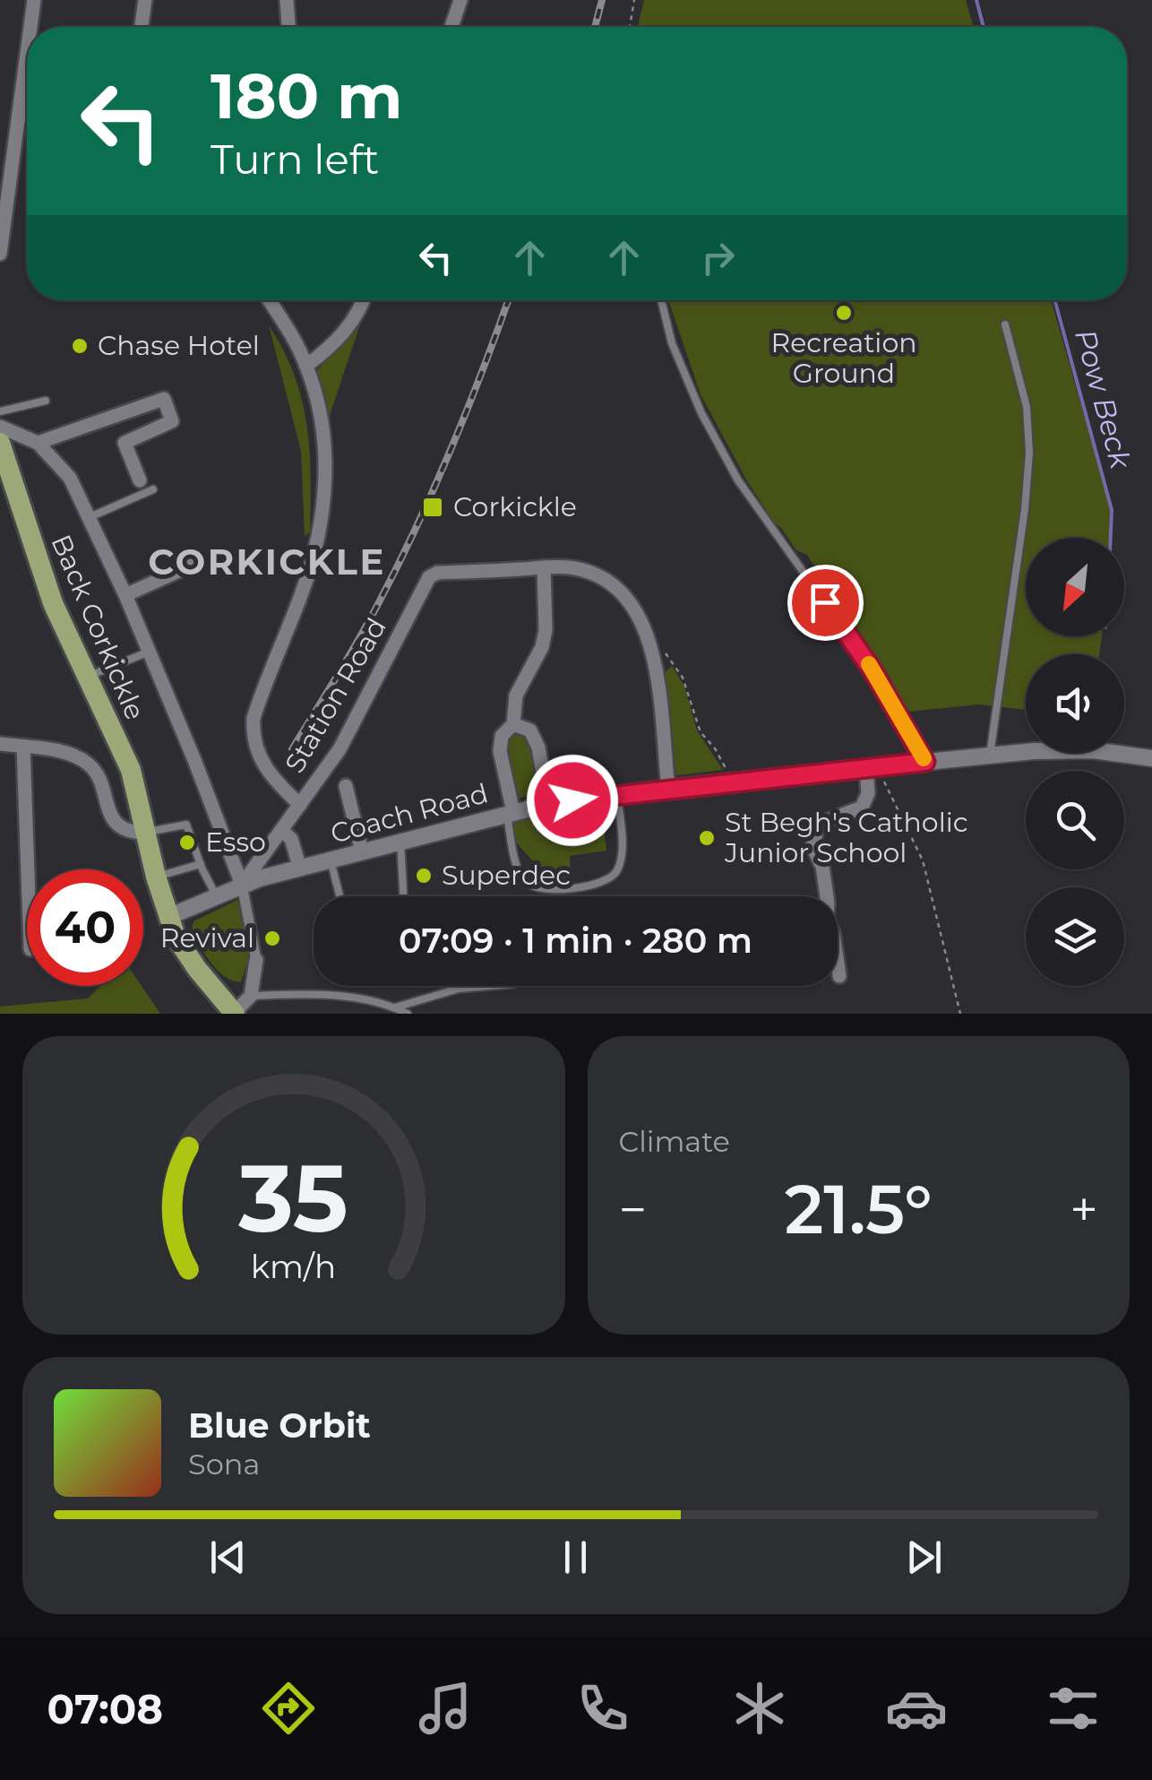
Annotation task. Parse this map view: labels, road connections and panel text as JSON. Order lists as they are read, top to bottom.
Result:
{
  "streets": {
    "main road": ["Back Corkickle"],
    "street": ["Station Road", "Coach Road"]
  },
  "crossings": [
    ["Station Road", "Coach Road"]
  ],
  "districts": ["CORKICKLE"],
  "water": ["Pow Beck"],
  "places": {
    "other": [
      "Recreation Ground",
      "Chase Hotel",
      "St Begh's Catholic Junior School",
      "Esso",
      "Superdec",
      "Revival"
    ],
    "transit": ["Corkickle"]
  },
  "north": "bottom left",
  "page": {
    "turn": ["180 m", "Turn left"],
    "limit": "40",
    "trip": "07:09 · 1 min · 280 m",
    "tile": "Climate",
    "heat": ["−", "21.5°", "+"],
    "song": ["Blue Orbit", "Sona"],
    "tabs": "07:08",
    "gauge": ["35", "km/h"]
  }
}
